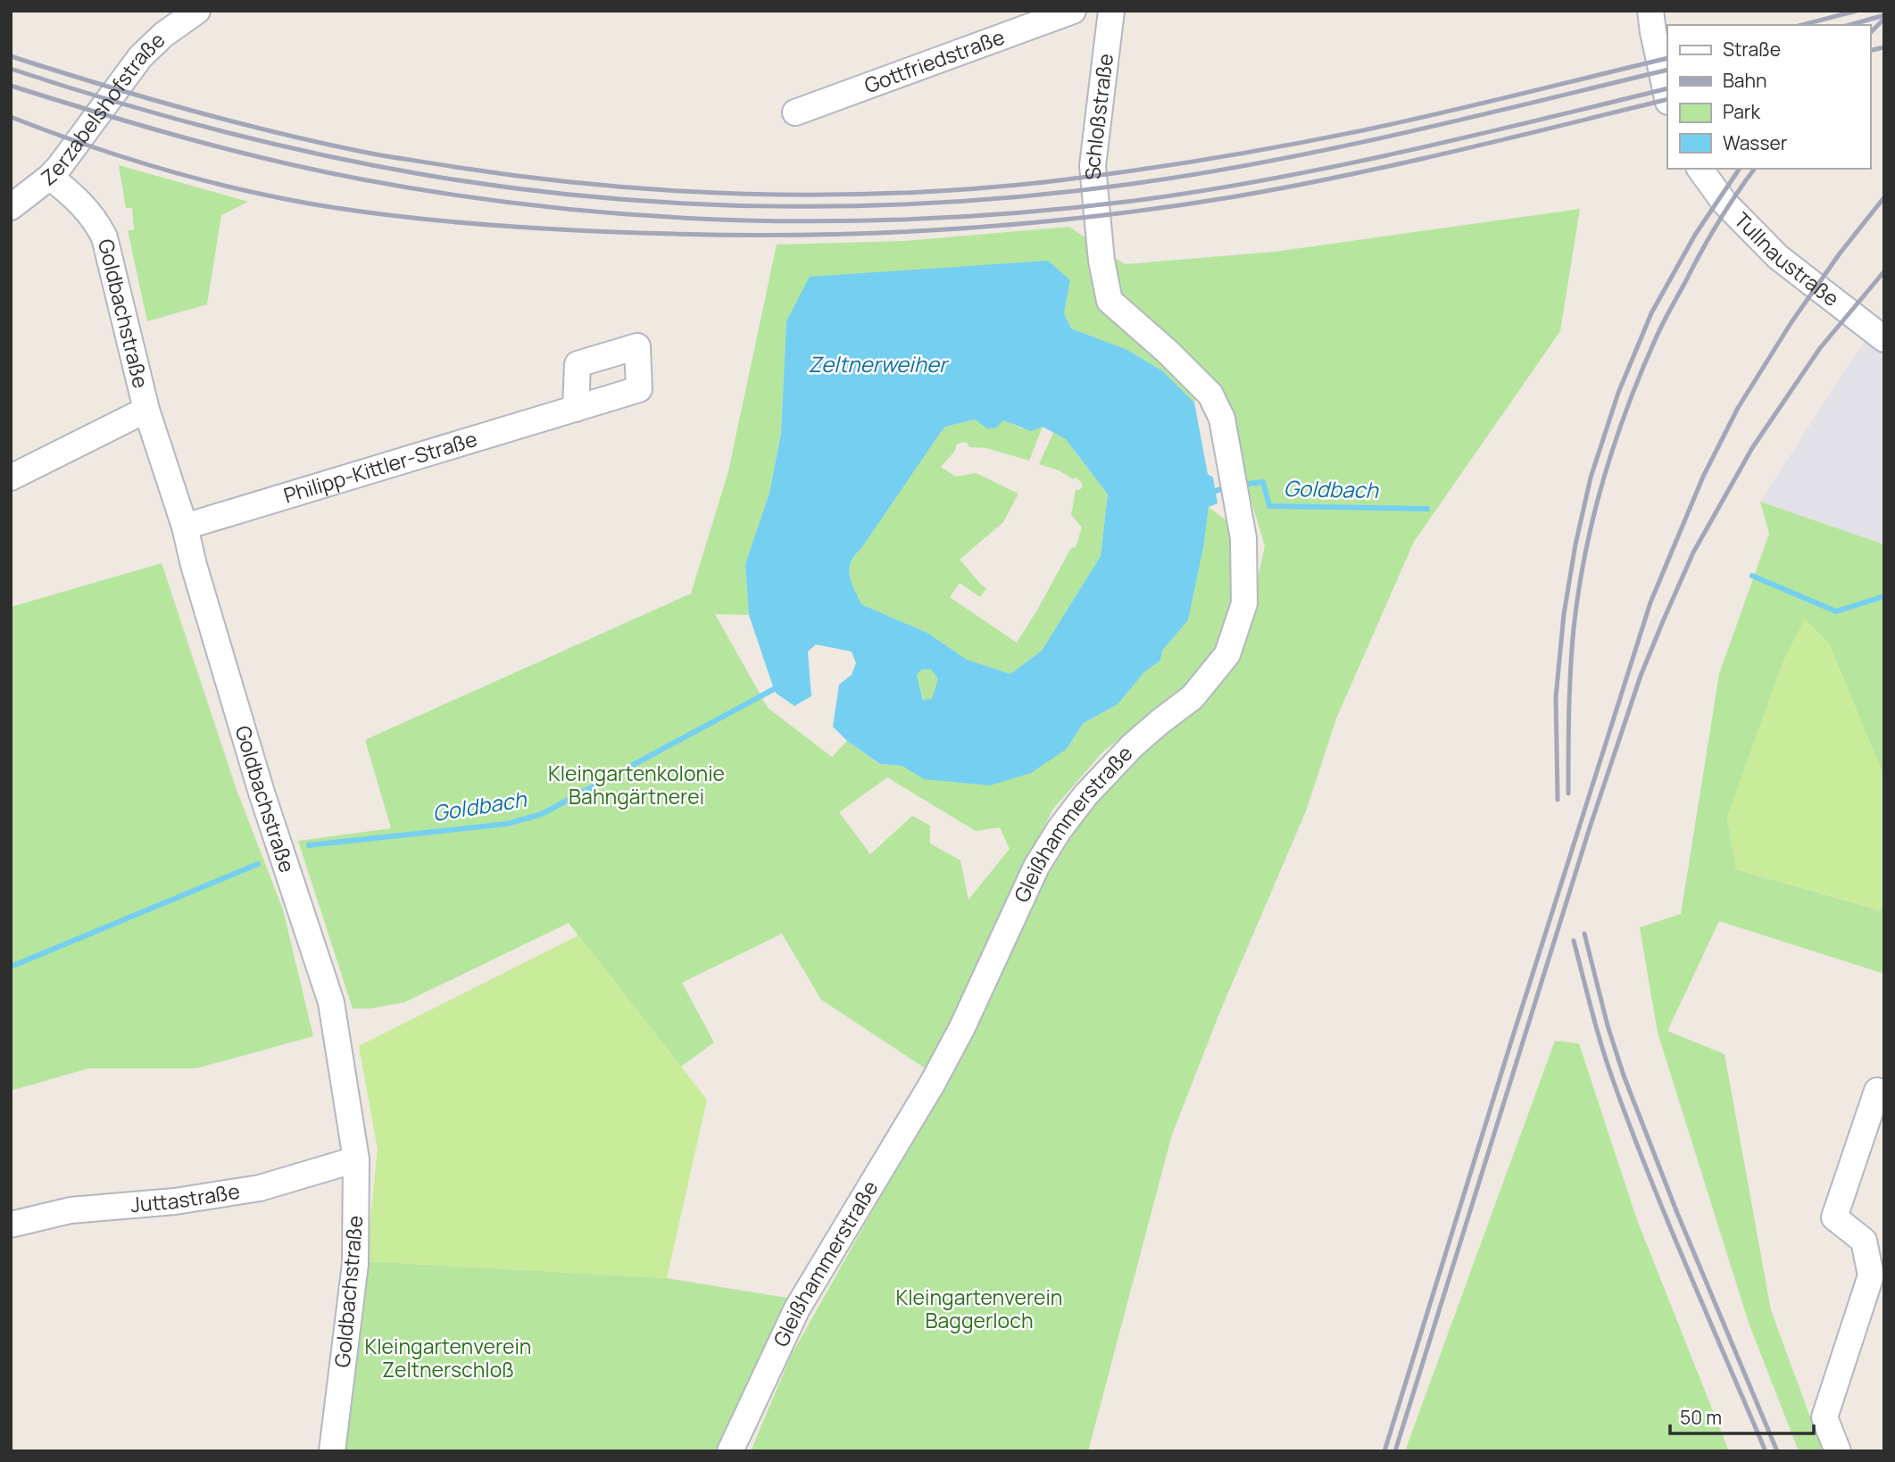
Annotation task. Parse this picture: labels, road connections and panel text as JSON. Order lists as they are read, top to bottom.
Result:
{
  "streets": {
    "street": [
      "Gottfriedstraße",
      "Zerzabelshofstraße",
      "Schloßstraße",
      "Tullnaustraße",
      "Goldbachstraße",
      "Philipp-Kittler-Straße",
      "Gleißhammerstraße",
      "Juttastraße"
    ]
  },
  "crossings": [
    ["Zerzabelshofstraße", "Goldbachstraße"],
    ["Schloßstraße", "Gleißhammerstraße"],
    ["Goldbachstraße", "Philipp-Kittler-Straße"],
    ["Goldbachstraße", "Juttastraße"]
  ],
  "water": ["Zeltnerweiher", "Goldbach"],
  "parks": ["Kleingartenkolonie Bahngärtnerei", "Kleingartenverein Baggerloch", "Kleingartenverein Zeltnerschloß"],
  "legend": [
    "Straße",
    "Bahn",
    "Park",
    "Wasser"
  ],
  "scale_bar": "50 m"
}
